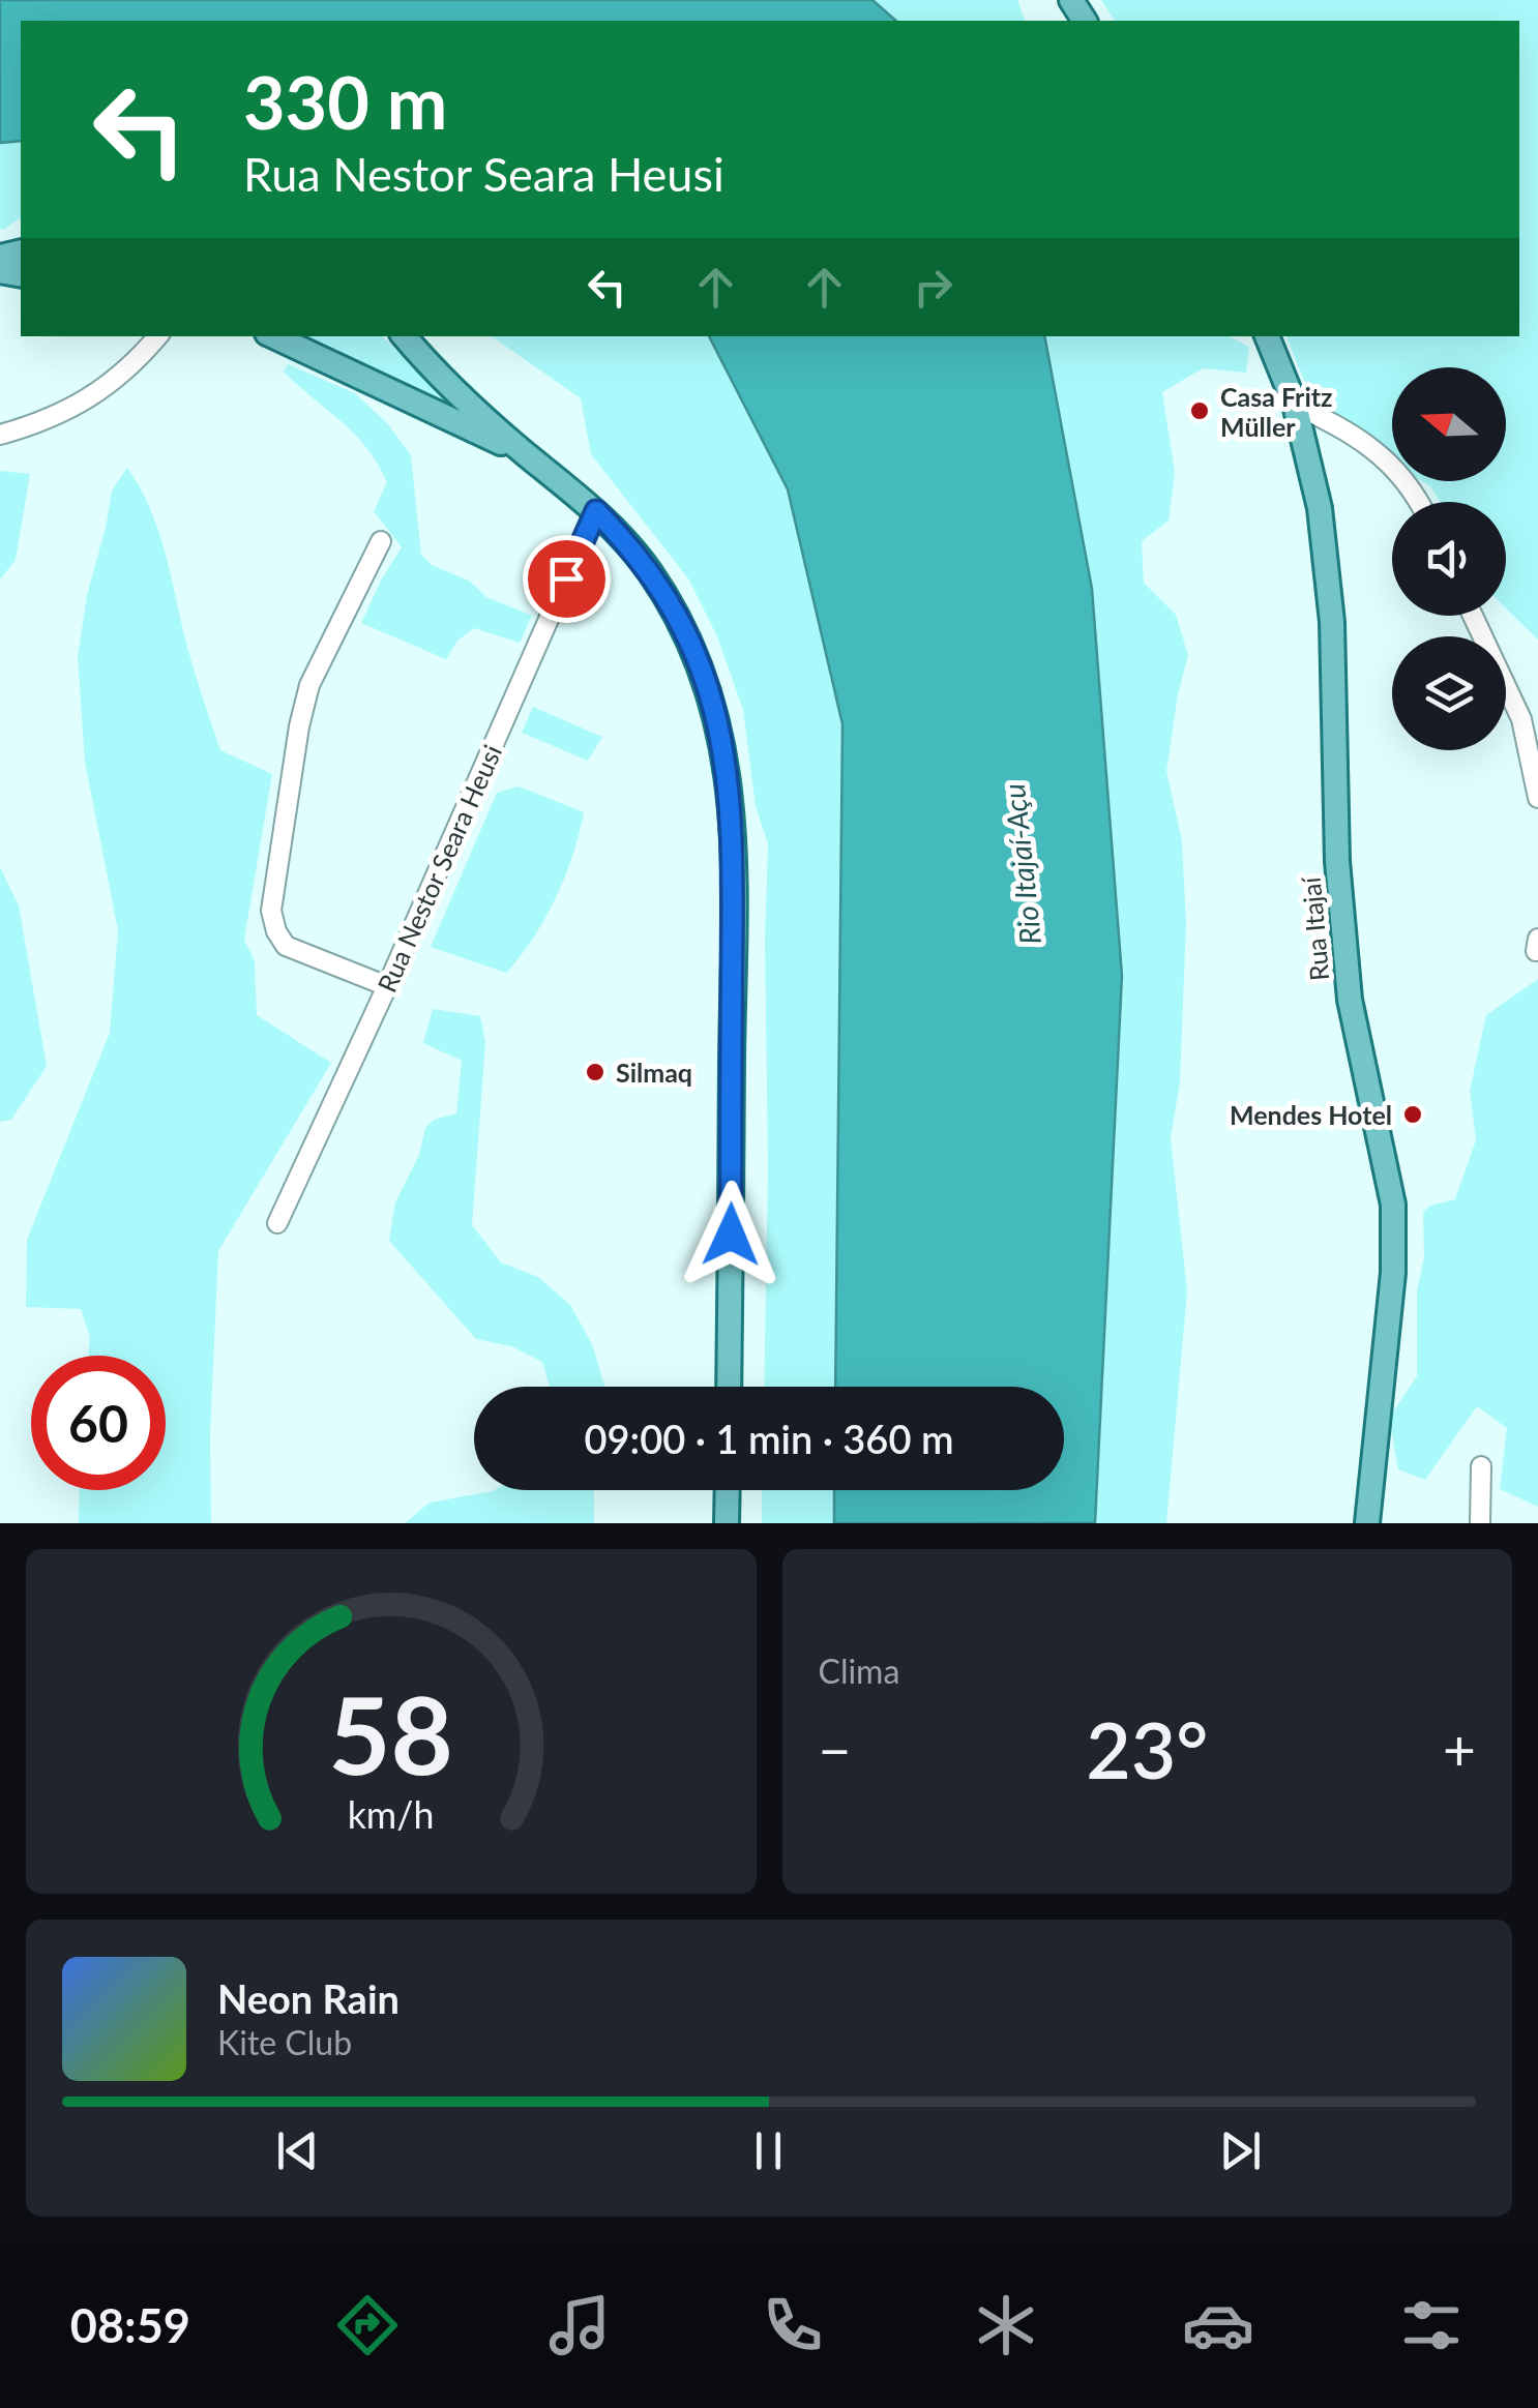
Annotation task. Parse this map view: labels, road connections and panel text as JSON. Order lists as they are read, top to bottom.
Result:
{
  "streets": {
    "main road": ["Rua Itajaí"],
    "street": ["Rua Nestor Seara Heusi"]
  },
  "water": ["Rio Itajaí-Açu"],
  "places": ["Casa Fritz Müller", "Silmaq", "Mendes Hotel"],
  "north": "left",
  "page": {
    "turn": ["330 m", "Rua Nestor Seara Heusi"],
    "limit": "60",
    "trip": "09:00 · 1 min · 360 m",
    "tile": "Clima",
    "heat": ["−", "23°", "+"],
    "song": ["Neon Rain", "Kite Club"],
    "tabs": "08:59",
    "gauge": ["58", "km/h"]
  }
}
